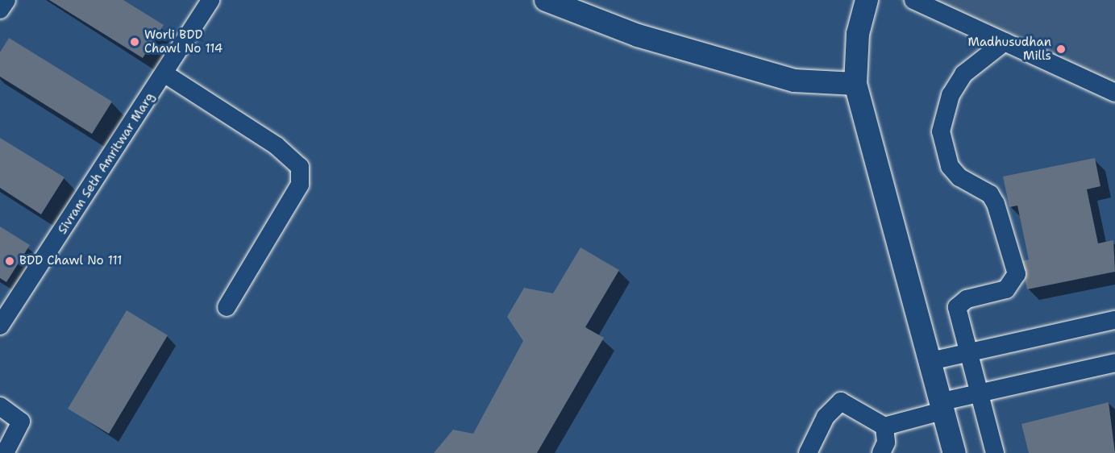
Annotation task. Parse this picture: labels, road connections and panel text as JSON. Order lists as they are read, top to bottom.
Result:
{
  "streets": {
    "street": ["Sivram Seth Amritwar Marg"]
  },
  "places": ["Worli BDD Chawl No 114", "Madhusudhan Mills", "BDD Chawl No 111"]
}
